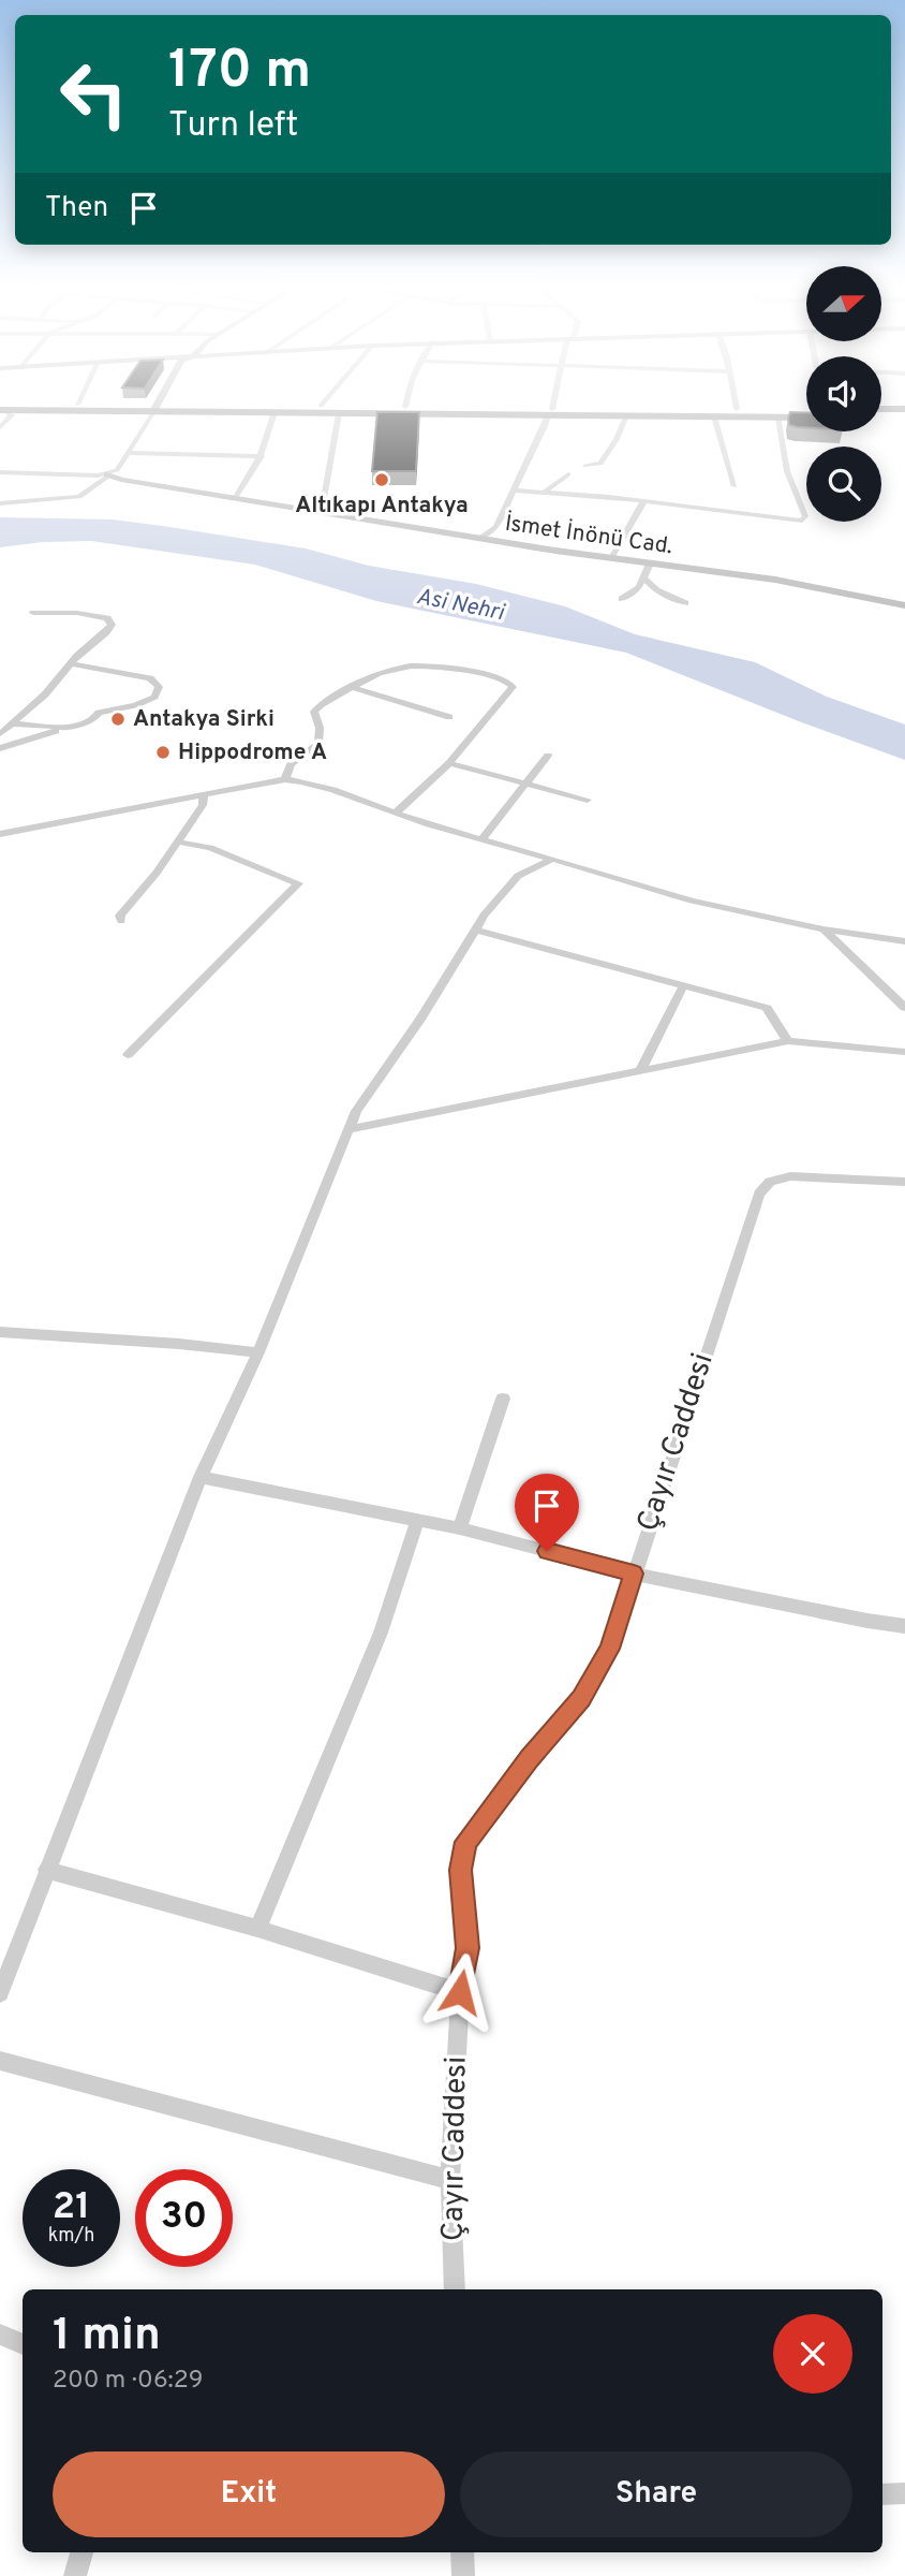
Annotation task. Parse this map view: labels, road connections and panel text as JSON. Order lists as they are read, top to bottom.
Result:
{
  "streets": {
    "street": ["İsmet İnönü Cad.", "Çayır Caddesi"]
  },
  "water": ["Asi Nehri"],
  "places": ["Altıkapı Antakya", "Antakya Sirki", "Hippodrome A"],
  "north": "right",
  "page": {
    "turn": ["170 m", "Turn left"],
    "then": "Then",
    "speed": "21 km/h",
    "limit": "30",
    "heading": ["1 min", "200 m · 06:29"],
    "buttons": ["Exit", "Share"]
  }
}
